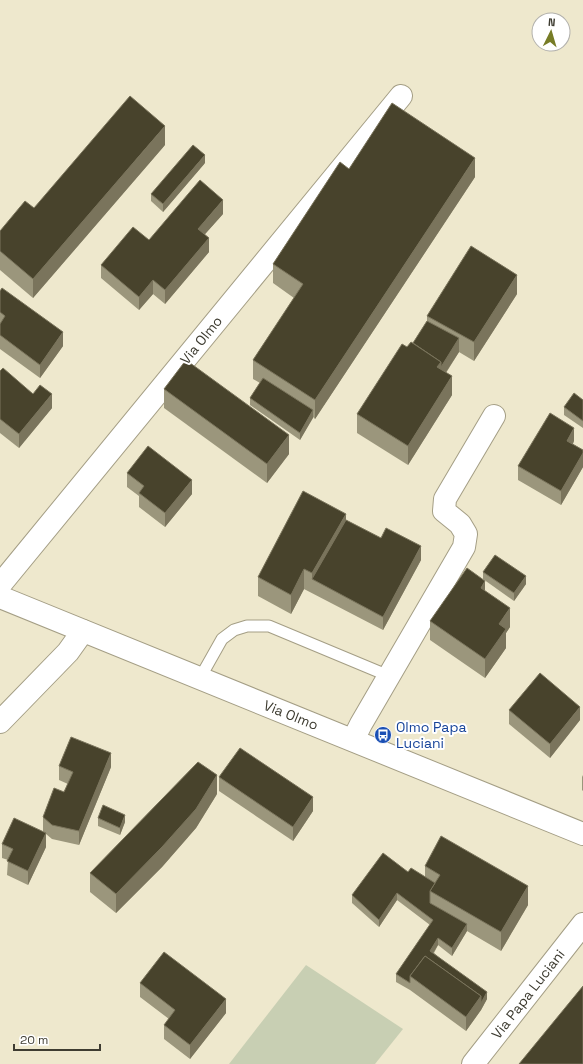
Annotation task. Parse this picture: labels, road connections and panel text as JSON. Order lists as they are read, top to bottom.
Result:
{
  "streets": {
    "street": ["Via Olmo", "Via Papa Luciani"]
  },
  "places": {
    "bus stop": ["Olmo Papa Luciani"]
  },
  "scale_bar": "20 m",
  "north": "top"
}
